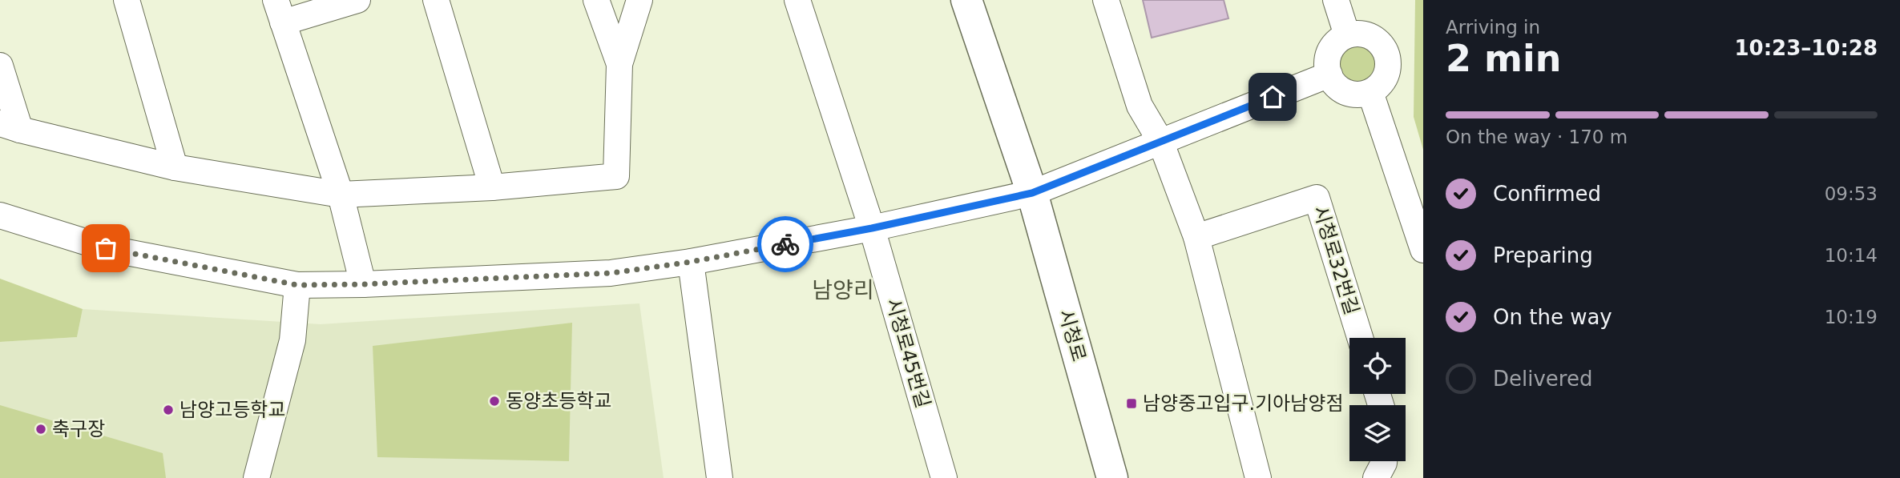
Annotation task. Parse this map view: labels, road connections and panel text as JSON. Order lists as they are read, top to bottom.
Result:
{
  "streets": {
    "main road": ["시청로"],
    "street": ["시청로32번길", "시청로45번길"]
  },
  "districts": ["남양리"],
  "places": {
    "other": ["동양초등학교", "남양고등학교", "축구장"],
    "transit": ["남양중고입구.기아남양점"]
  },
  "page": {
    "heading": ["2 min", "Arriving in", "10:23–10:28"],
    "bar": "On the way · 170 m",
    "list": [
      ["Confirmed", "09:53"],
      ["Preparing", "10:14"],
      ["On the way", "10:19"],
      "Delivered"
    ]
  }
}
